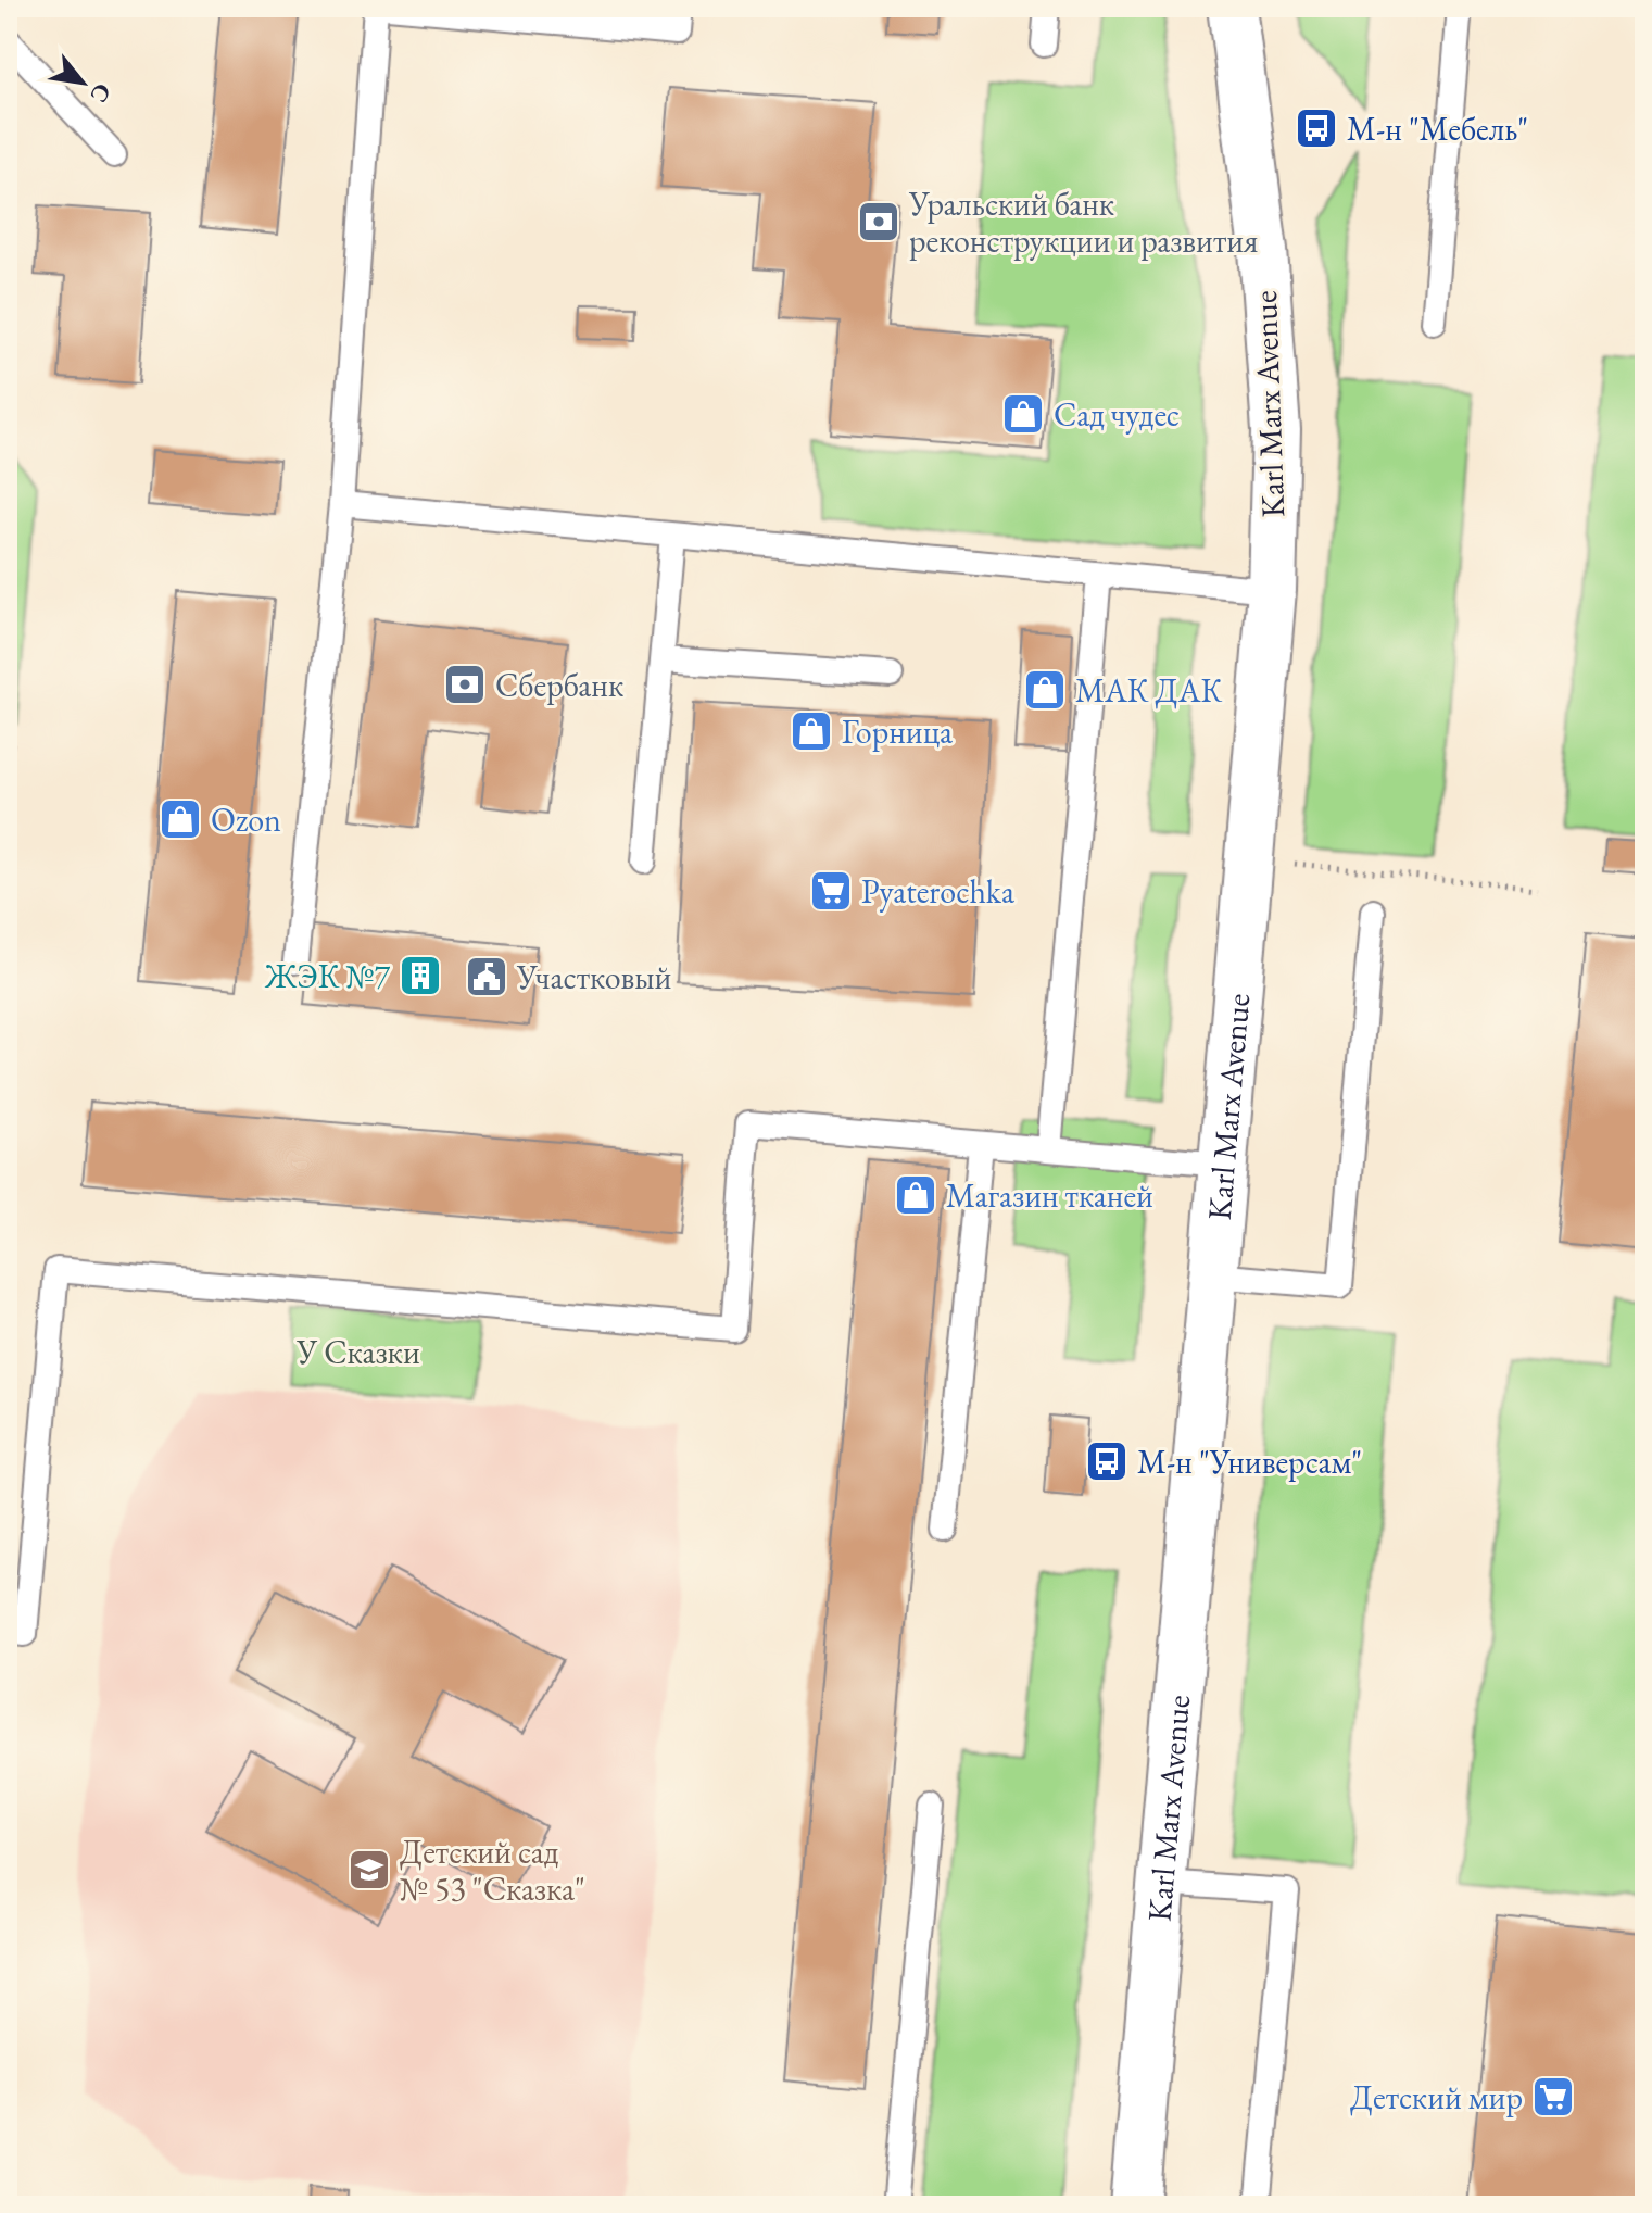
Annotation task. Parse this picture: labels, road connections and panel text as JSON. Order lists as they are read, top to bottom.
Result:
{
  "streets": {
    "street": ["Karl Marx Avenue"]
  },
  "parks": ["У Сказки"],
  "places": {
    "bus stop": ["М-н \"Мебель\"", "М-н \"Универсам\""],
    "bank": ["Уральский банк реконструкции и развития", "Сбербанк"],
    "shop": [
      "Сад чудес",
      "МАК ДАК",
      "Горница",
      "Ozon",
      "Магазин тканей"
    ],
    "supermarket": ["Pyaterochka", "Детский мир"],
    "building": ["ЖЭК №7"],
    "public building": ["Участковый"],
    "school or university": ["Детский сад № 53 \"Сказка\""]
  },
  "north": "bottom right"
}
